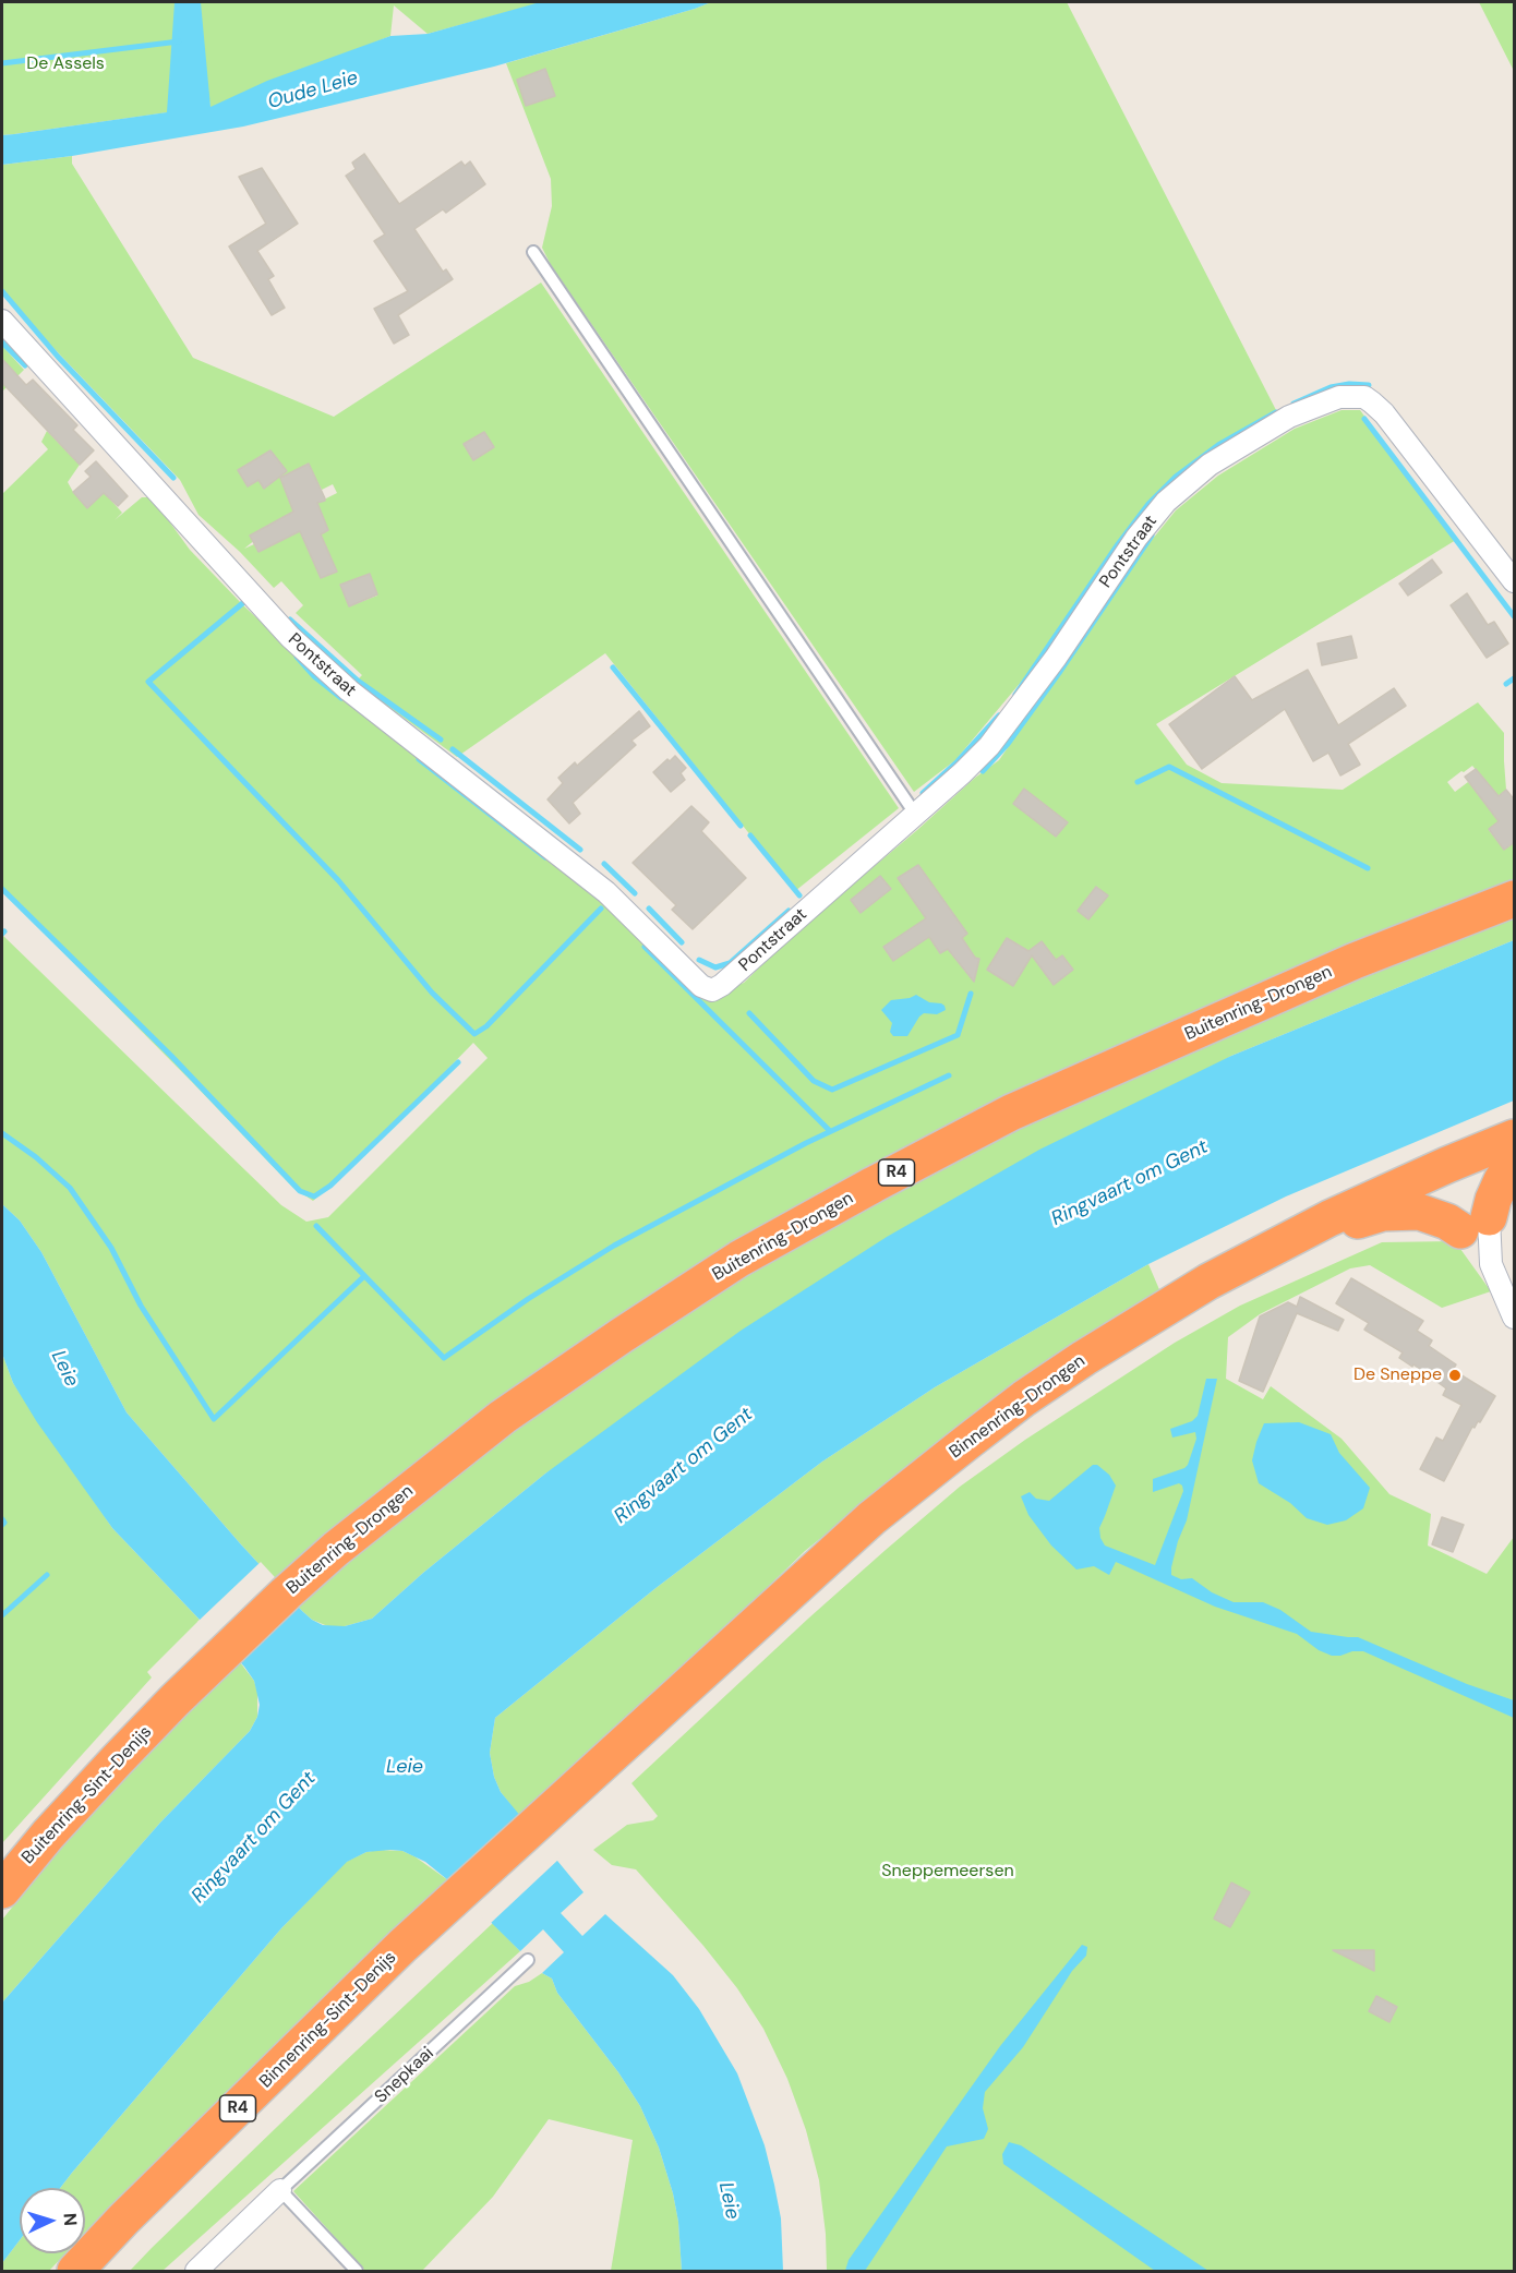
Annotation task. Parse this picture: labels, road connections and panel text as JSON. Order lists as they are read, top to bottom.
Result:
{
  "streets": {
    "highway": [
      "Buitenring-Drongen",
      "R4",
      "Binnenring-Drongen",
      "Buitenring-Sint-Denijs",
      "Binnenring-Sint-Denijs"
    ],
    "street": ["Pontstraat", "Snepkaai"]
  },
  "crossings": [
    ["Buitenring-Drongen", "Buitenring-Sint-Denijs"],
    ["Binnenring-Drongen", "Binnenring-Sint-Denijs"]
  ],
  "water": ["Oude Leie", "Ringvaart om Gent", "Leie"],
  "parks": ["De Assels", "Sneppemeersen"],
  "places": ["De Sneppe"],
  "north": "right"
}
